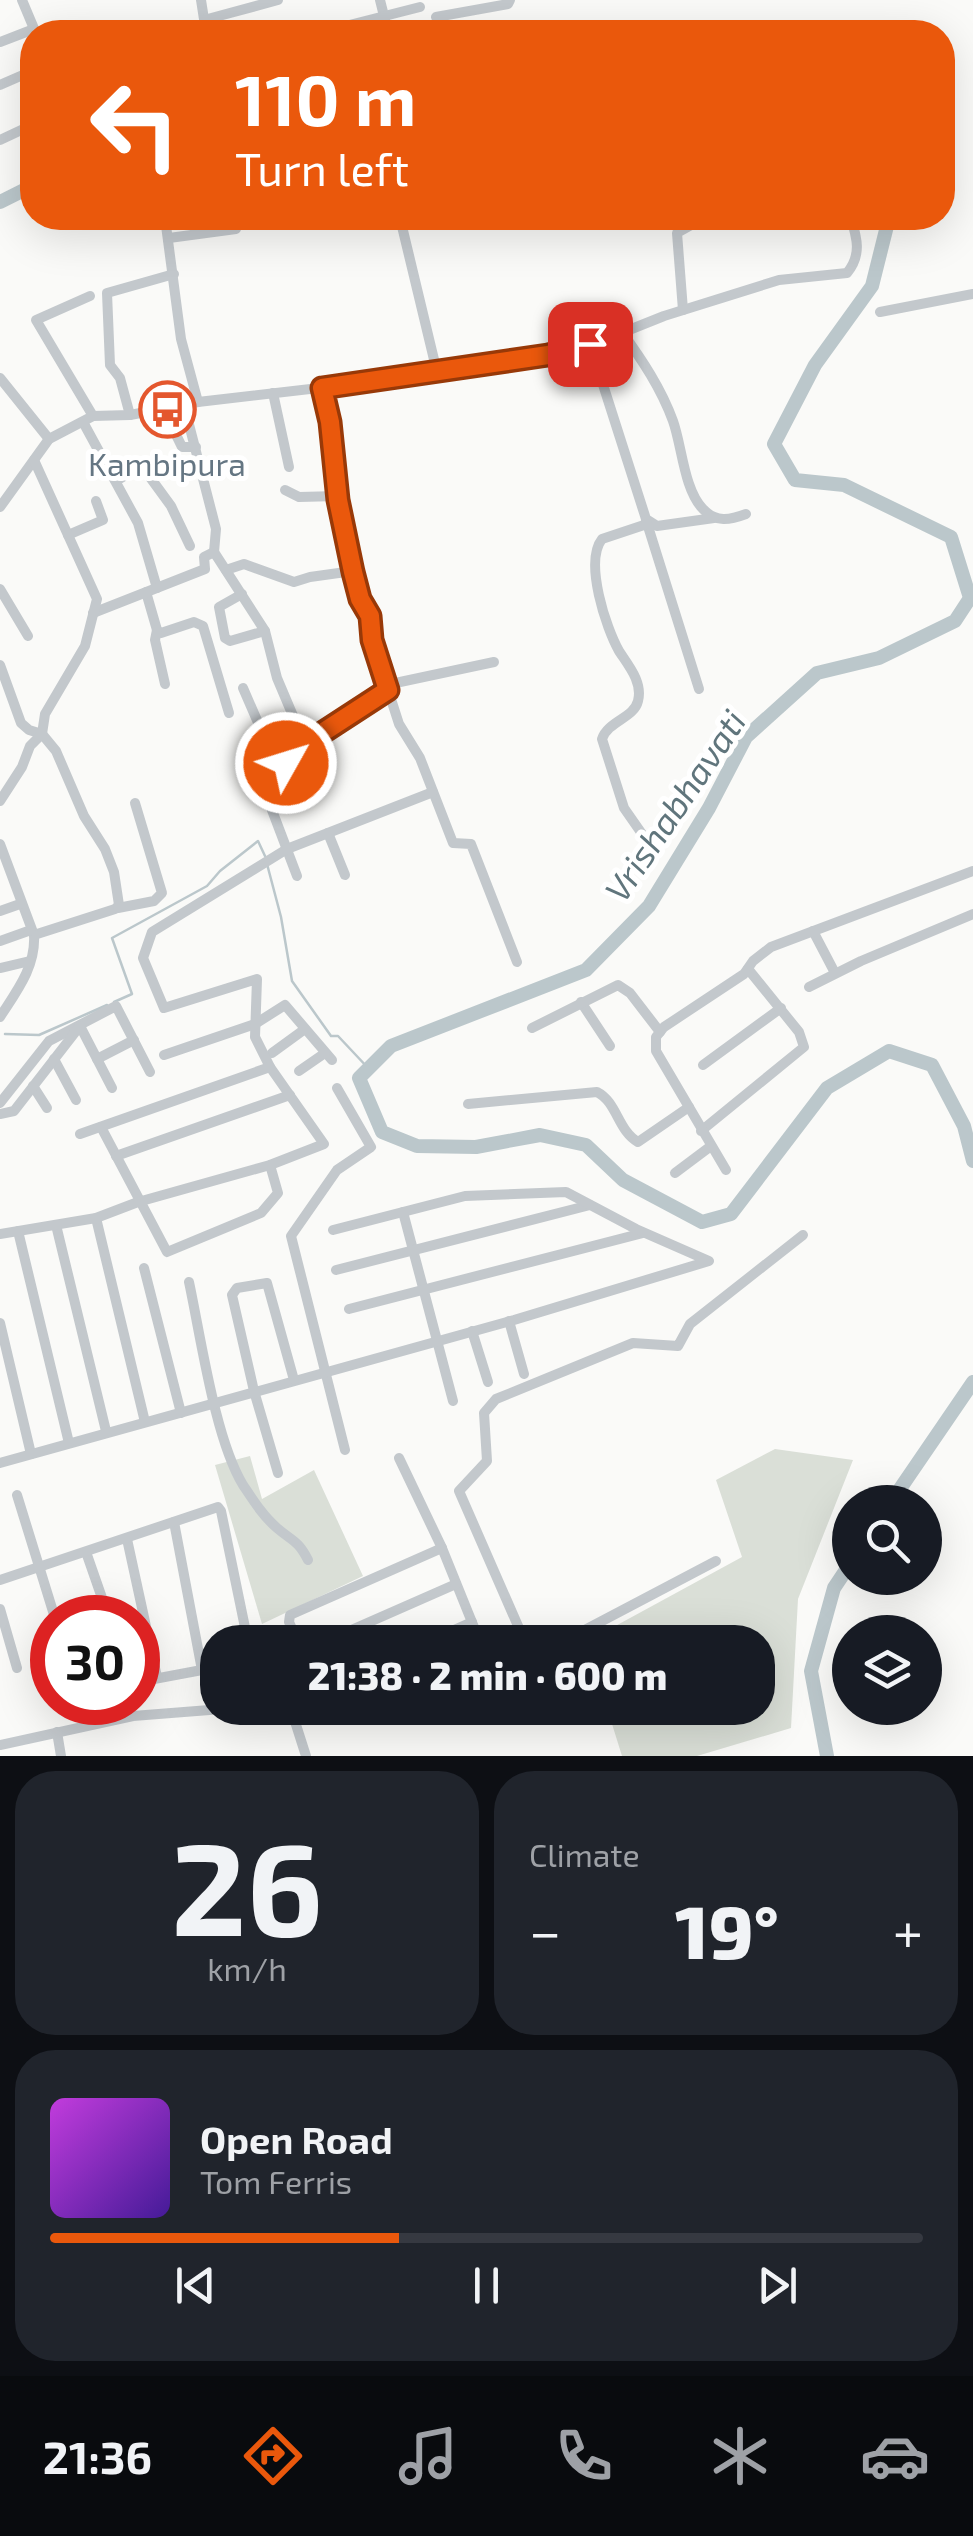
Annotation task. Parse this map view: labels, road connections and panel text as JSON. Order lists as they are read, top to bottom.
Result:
{
  "water": ["Vrishabhavati"],
  "places": {
    "bus stop": ["Kambipura"]
  },
  "page": {
    "turn": ["110 m", "Turn left"],
    "limit": "30",
    "trip": "21:38 · 2 min · 600 m",
    "tile": [
      ["26", "km/h"],
      "Climate"
    ],
    "heat": ["−", "19°", "+"],
    "song": ["Open Road", "Tom Ferris"],
    "tabs": "21:36"
  }
}
